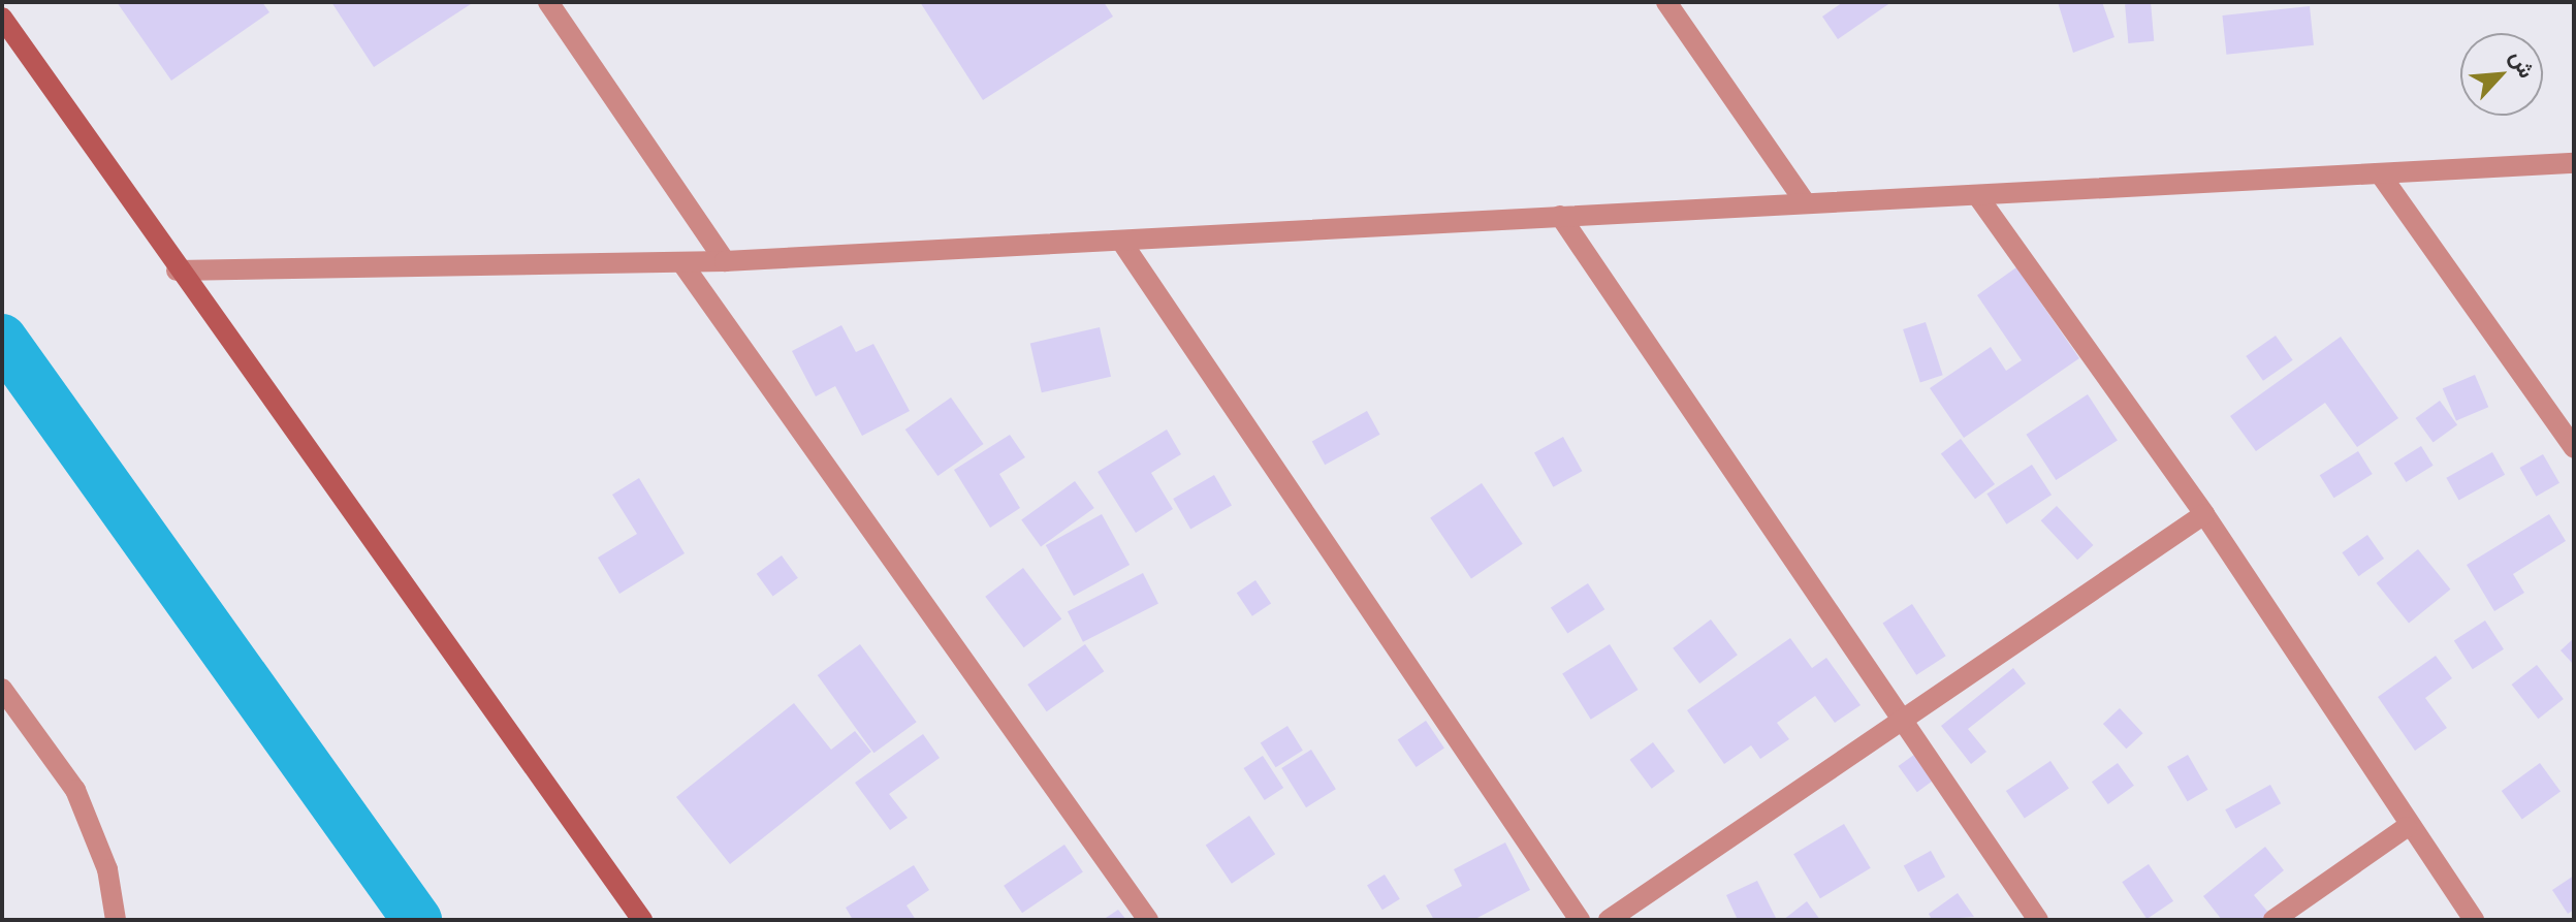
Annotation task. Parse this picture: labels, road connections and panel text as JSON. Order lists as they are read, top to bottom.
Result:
{
  "north": "top right"
}
